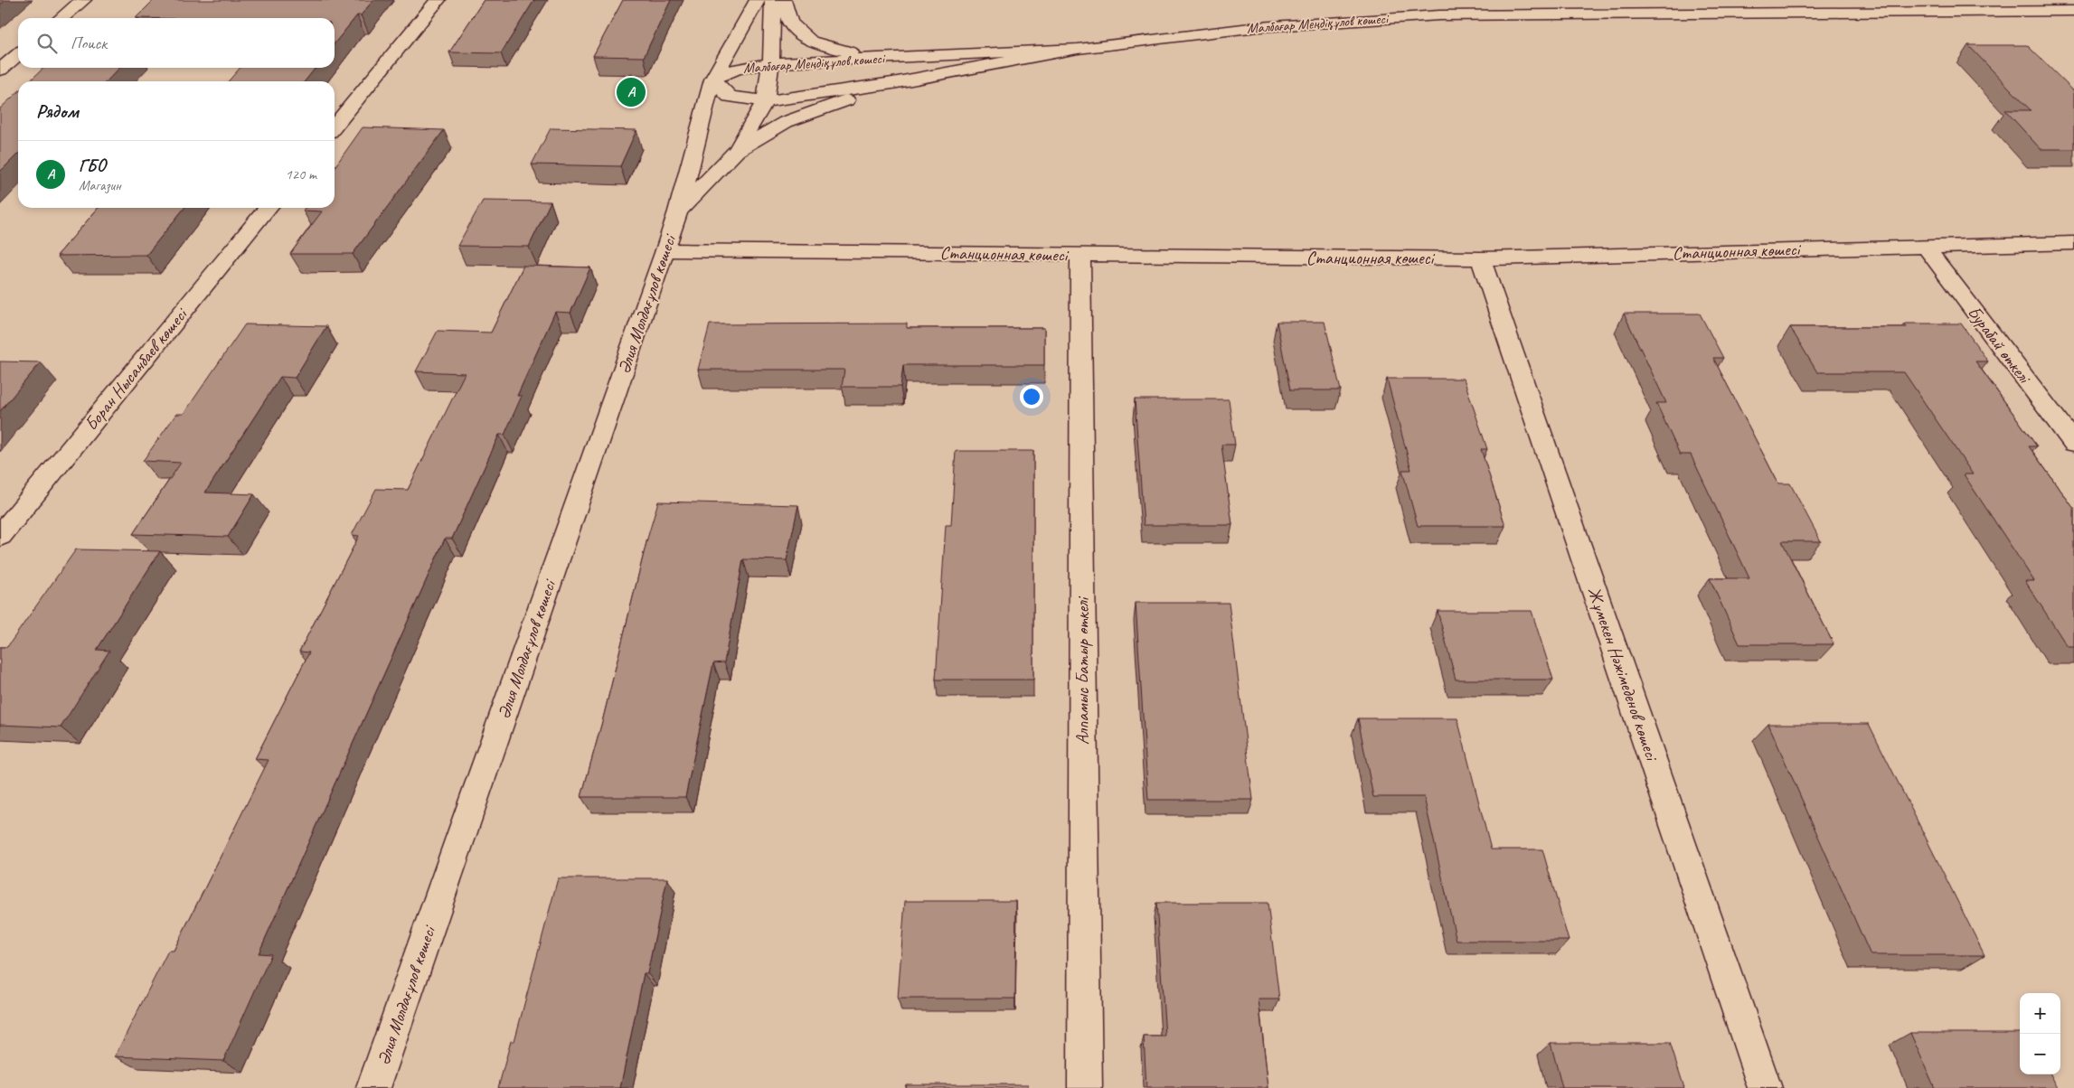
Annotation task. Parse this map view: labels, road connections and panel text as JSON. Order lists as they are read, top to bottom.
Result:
{
  "streets": {
    "main road": [
      "Малбағар Меңдіқұлов көшесі",
      "Станционная көшесі",
      "Әлия Молдағұлов көшесі",
      "Бурабай өткелі",
      "Боран Нысанбаев көшесі",
      "Алпамыс Батыр өткелі",
      "Жұмекен Нәжімеденов көшесі"
    ]
  },
  "crossings": [
    ["Малбағар Меңдіқұлов көшесі", "Әлия Молдағұлов көшесі"],
    ["Станционная көшесі", "Әлия Молдағұлов көшесі"],
    ["Станционная көшесі", "Бурабай өткелі"],
    ["Станционная көшесі", "Алпамыс Батыр өткелі"],
    ["Станционная көшесі", "Жұмекен Нәжімеденов көшесі"]
  ],
  "page": {
    "search": "Поиск",
    "pins": "A",
    "heading": "Рядом",
    "list": [
      {
        "mark": "A",
        "name": "ГБО",
        "note": "Магазин",
        "value": "120 m"
      }
    ],
    "map_buttons": ["+", "−"]
  }
}
